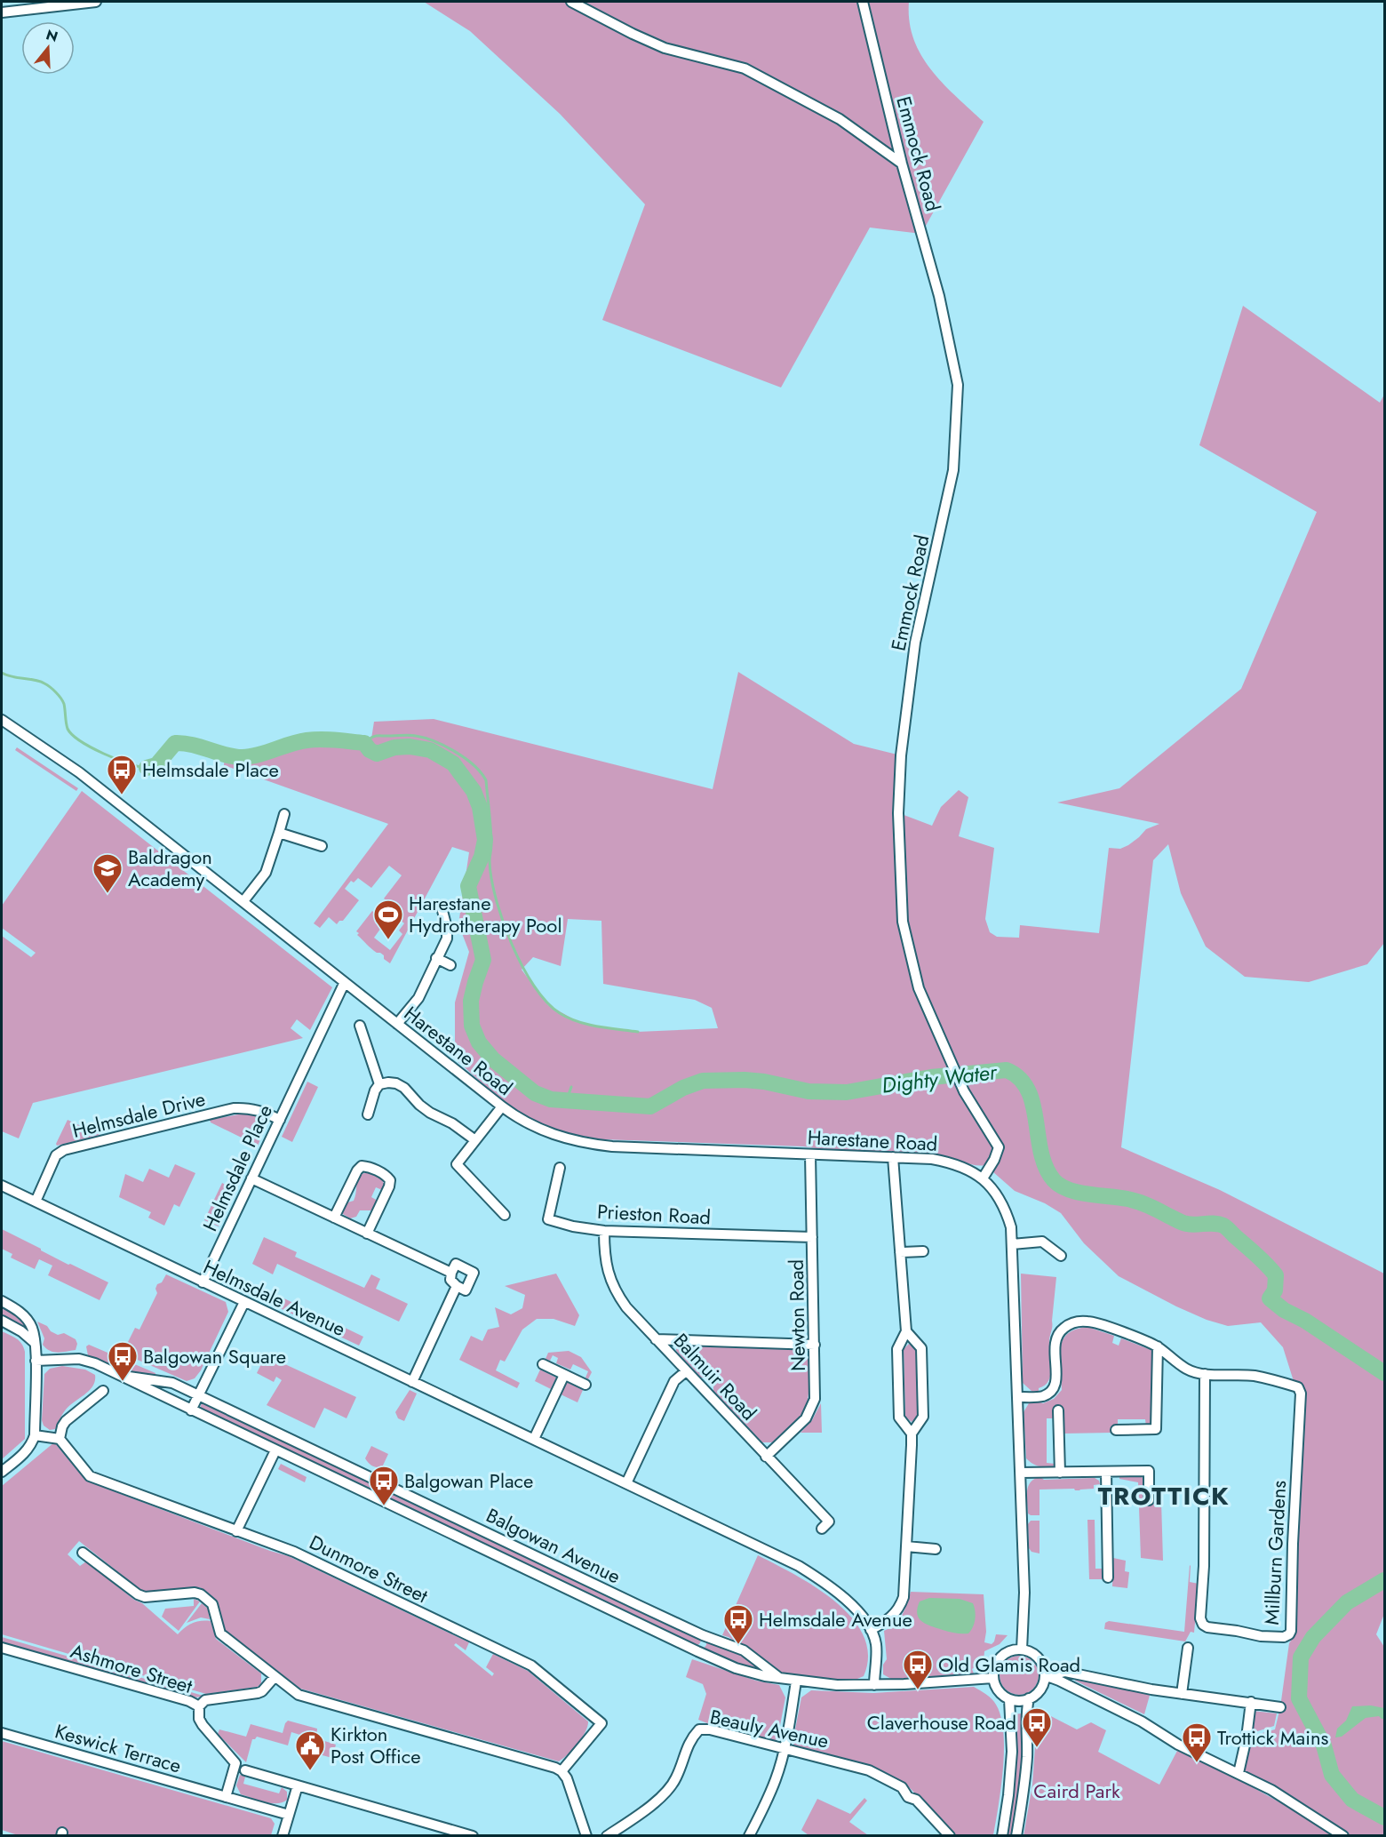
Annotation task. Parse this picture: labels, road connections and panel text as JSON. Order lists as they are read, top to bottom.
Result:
{
  "streets": {
    "street": [
      "Emmock Road",
      "Harestane Road",
      "Helmsdale Drive",
      "Helmsdale Place",
      "Prieston Road",
      "Helmsdale Avenue",
      "Newton Road",
      "Balmuir Road",
      "Balgowan Avenue",
      "Millburn Gardens",
      "Dunmore Street",
      "Ashmore Street",
      "Beauly Avenue",
      "Keswick Terrace"
    ]
  },
  "crossings": [
    ["Emmock Road", "Harestane Road"],
    ["Harestane Road", "Helmsdale Place"],
    ["Harestane Road", "Newton Road"],
    ["Helmsdale Drive", "Helmsdale Place"],
    ["Helmsdale Drive", "Helmsdale Avenue"],
    ["Helmsdale Place", "Helmsdale Avenue"],
    ["Prieston Road", "Newton Road"],
    ["Prieston Road", "Balmuir Road"],
    ["Helmsdale Avenue", "Balgowan Avenue"],
    ["Newton Road", "Balmuir Road"]
  ],
  "districts": ["TROTTICK"],
  "water": ["Dighty Water"],
  "parks": ["Caird Park"],
  "places": {
    "bus stop": [
      "Helmsdale Place",
      "Balgowan Square",
      "Balgowan Place",
      "Helmsdale Avenue",
      "Old Glamis Road",
      "Claverhouse Road",
      "Trottick Mains"
    ],
    "school or university": ["Baldragon Academy"],
    "sports": ["Harestane Hydrotherapy Pool"],
    "public building": ["Kirkton Post Office"]
  },
  "north": "top"
}
